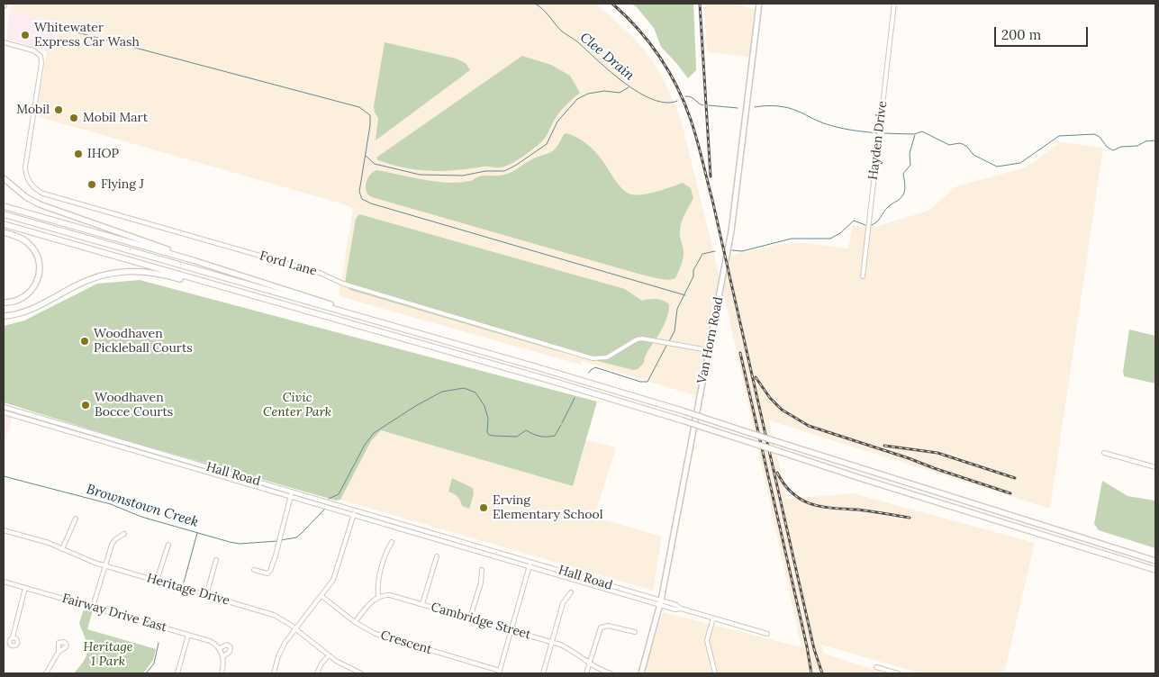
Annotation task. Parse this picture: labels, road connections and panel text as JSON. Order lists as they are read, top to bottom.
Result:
{
  "streets": {
    "main road": ["Van Horn Road"],
    "street": [
      "Hayden Drive",
      "Ford Lane",
      "Hall Road",
      "Heritage Drive",
      "Fairway Drive East",
      "Cambridge Street",
      "Crescent"
    ]
  },
  "crossings": [
    ["Ford Lane", "Van Horn Road"],
    ["Van Horn Road", "Hall Road"]
  ],
  "water": ["Clee Drain", "Brownstown Creek"],
  "parks": ["Civic Center Park", "Heritage 1 Park"],
  "places": [
    "Whitewater Express Car Wash",
    "Mobil",
    "Mobil Mart",
    "IHOP",
    "Flying J",
    "Woodhaven Pickleball Courts",
    "Woodhaven Bocce Courts",
    "Erving Elementary School"
  ],
  "scale_bar": "200 m"
}
